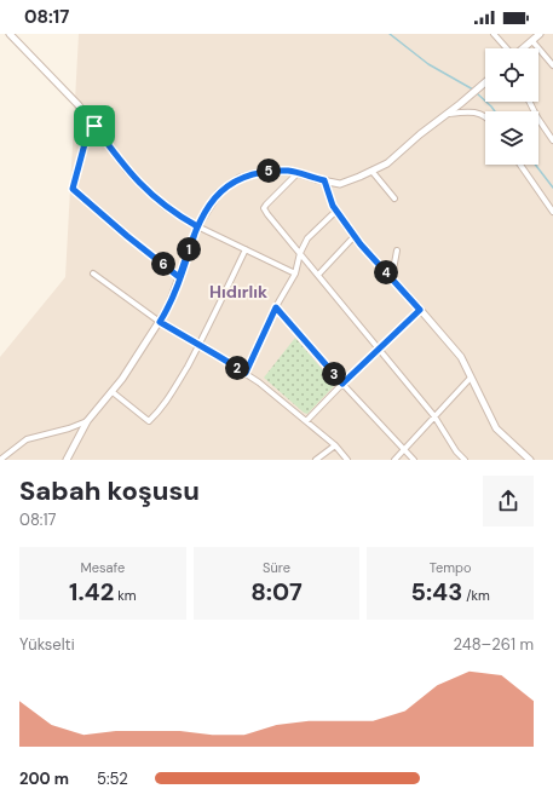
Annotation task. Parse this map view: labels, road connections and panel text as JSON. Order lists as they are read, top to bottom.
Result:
{
  "districts": ["Hıdırlık"],
  "page": {
    "status": "08:17",
    "pins": [
      "5",
      "1",
      "6",
      "4",
      "2",
      "3"
    ],
    "heading": ["Sabah koşusu", "08:17"],
    "stats": [
      ["Mesafe", "1.42 km"],
      ["Süre", "8:07"],
      ["Tempo", "5:43 /km"]
    ],
    "chart": ["Yükselti", "248–261 m"],
    "list": [
      {
        "name": "200 m",
        "note": "5:52"
      }
    ]
  }
}
